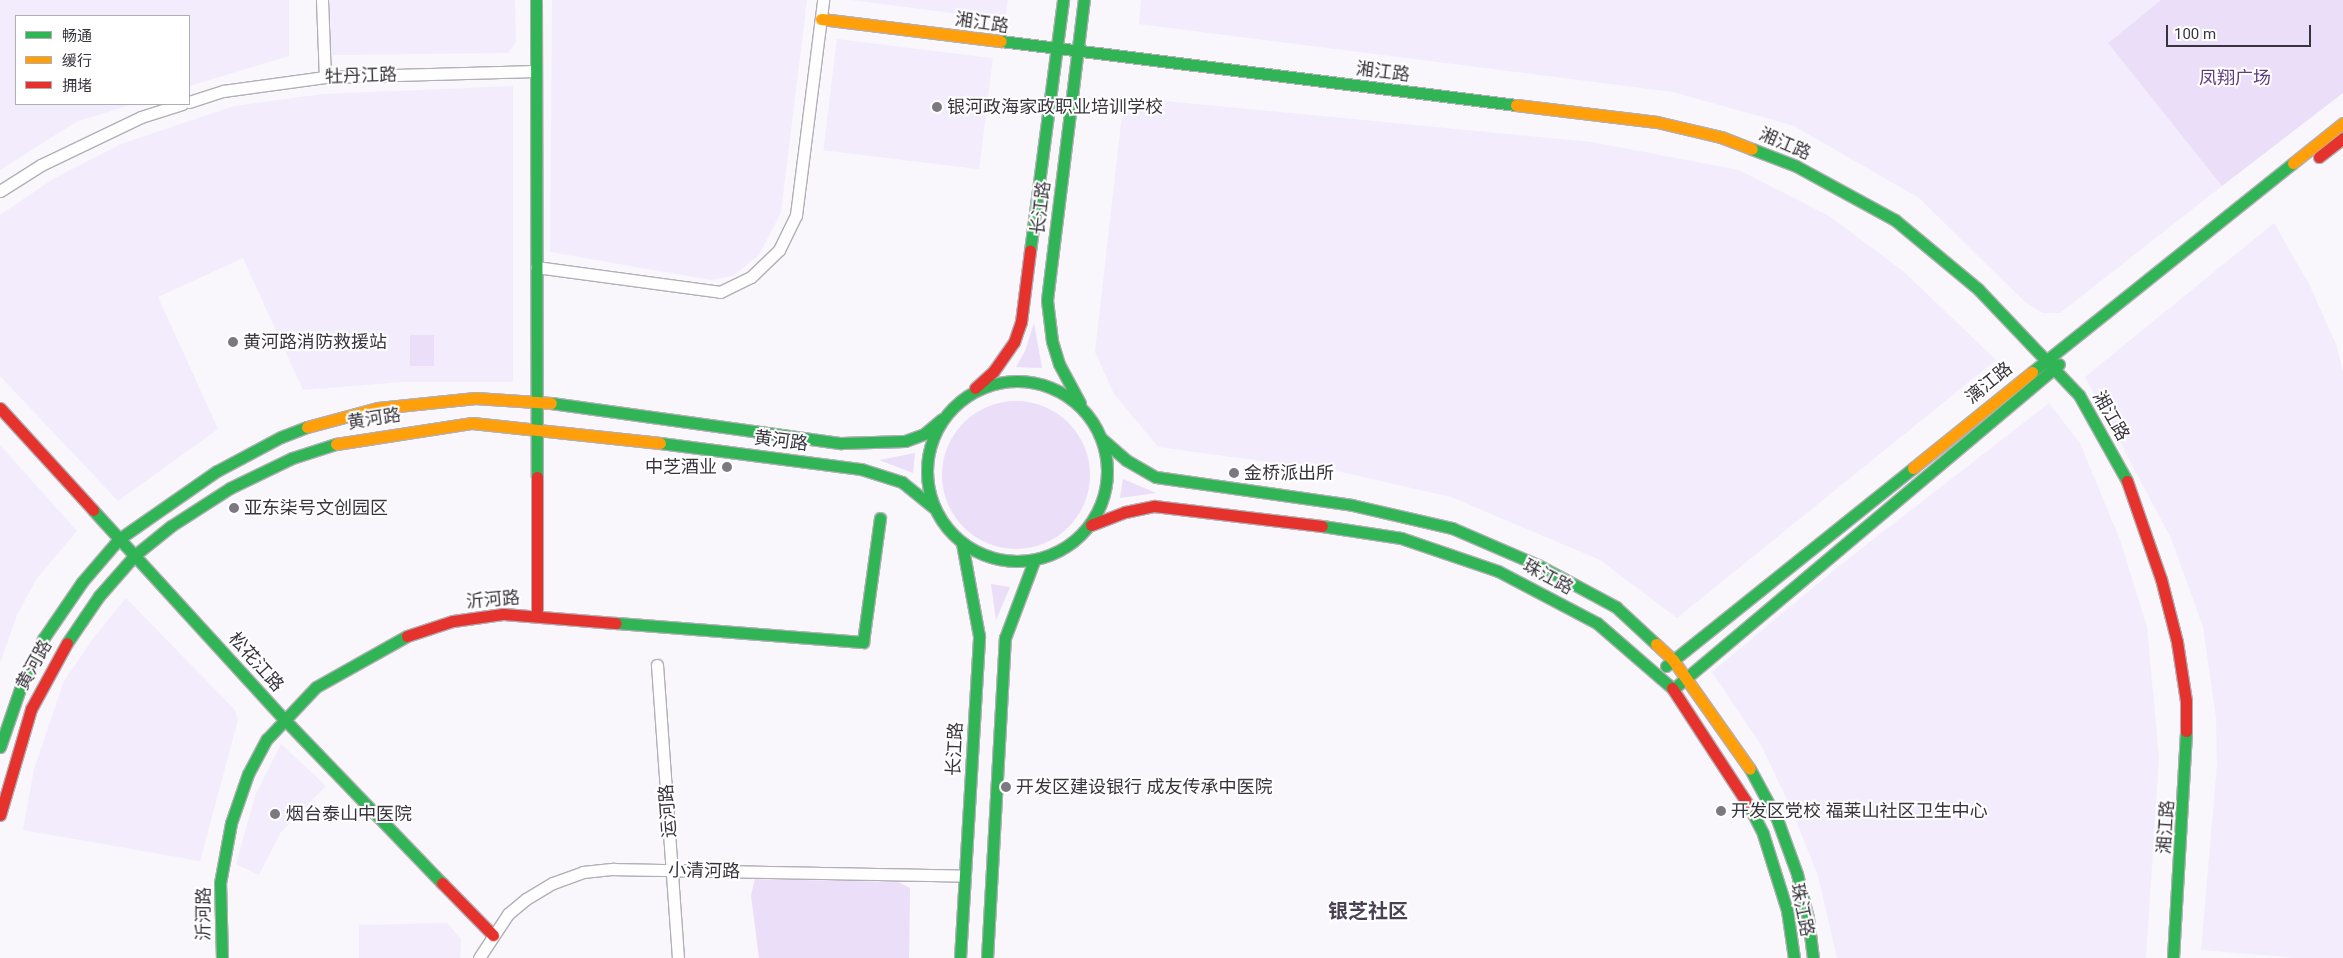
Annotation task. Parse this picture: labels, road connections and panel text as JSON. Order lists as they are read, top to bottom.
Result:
{
  "streets": {
    "main road": [
      "湘江路",
      "长江路",
      "漓江路",
      "黄河路",
      "珠江路",
      "沂河路",
      "松花江路"
    ],
    "street": ["牡丹江路", "运河路", "小清河路"]
  },
  "crossings": [
    ["湘江路", "长江路"],
    ["湘江路", "漓江路"],
    ["长江路", "黄河路"],
    ["长江路", "小清河路"],
    ["漓江路", "珠江路"],
    ["黄河路", "松花江路"],
    ["沂河路", "松花江路"],
    ["松花江路", "小清河路"],
    ["运河路", "小清河路"]
  ],
  "districts": ["银芝社区"],
  "parks": ["凤翔广场"],
  "places": [
    "银河政海家政职业培训学校",
    "黄河路消防救援站",
    "中芝酒业",
    "金桥派出所",
    "亚东柒号文创园区",
    "开发区建设银行 成友传承中医院",
    "开发区党校 福莱山社区卫生中心",
    "烟台泰山中医院"
  ],
  "legend": ["畅通", "缓行", "拥堵"],
  "scale_bar": "100 m"
}
